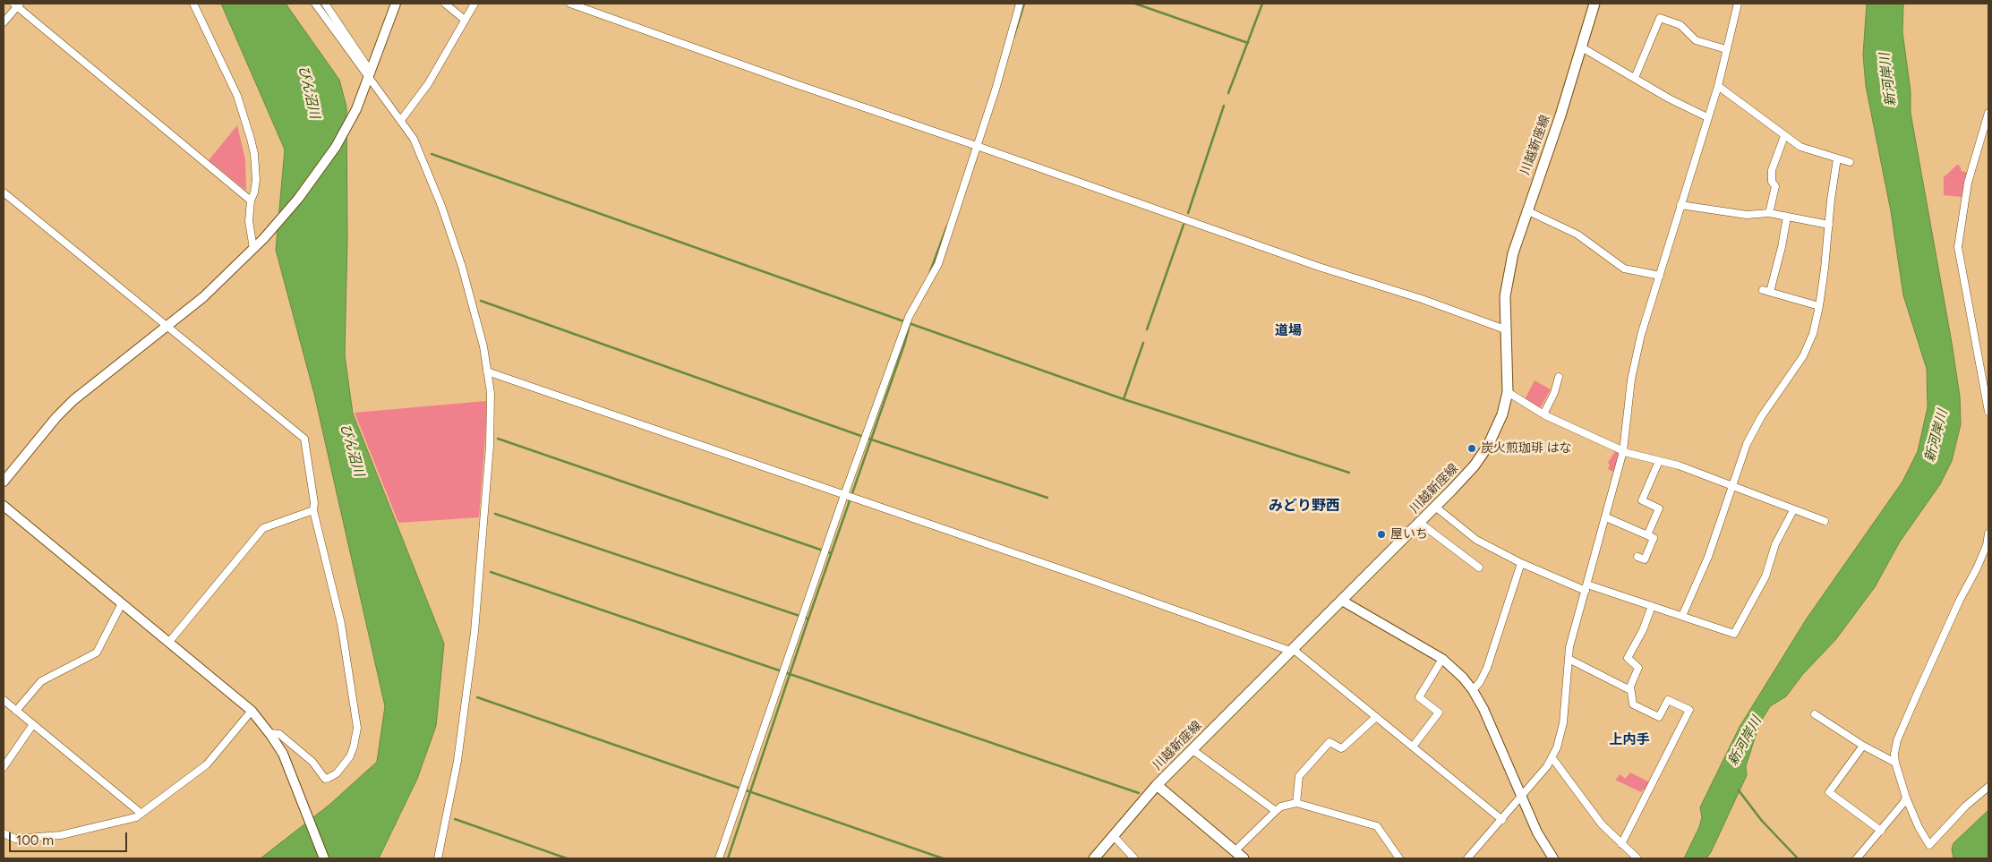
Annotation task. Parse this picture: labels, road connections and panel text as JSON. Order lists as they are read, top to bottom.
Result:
{
  "streets": {
    "main road": ["川越新座線"]
  },
  "districts": ["道場", "みどり野西", "上内手"],
  "water": ["新河岸川", "びん沼川"],
  "places": ["炭火煎珈琲 はな", "屋いち"],
  "scale_bar": "100 m"
}
